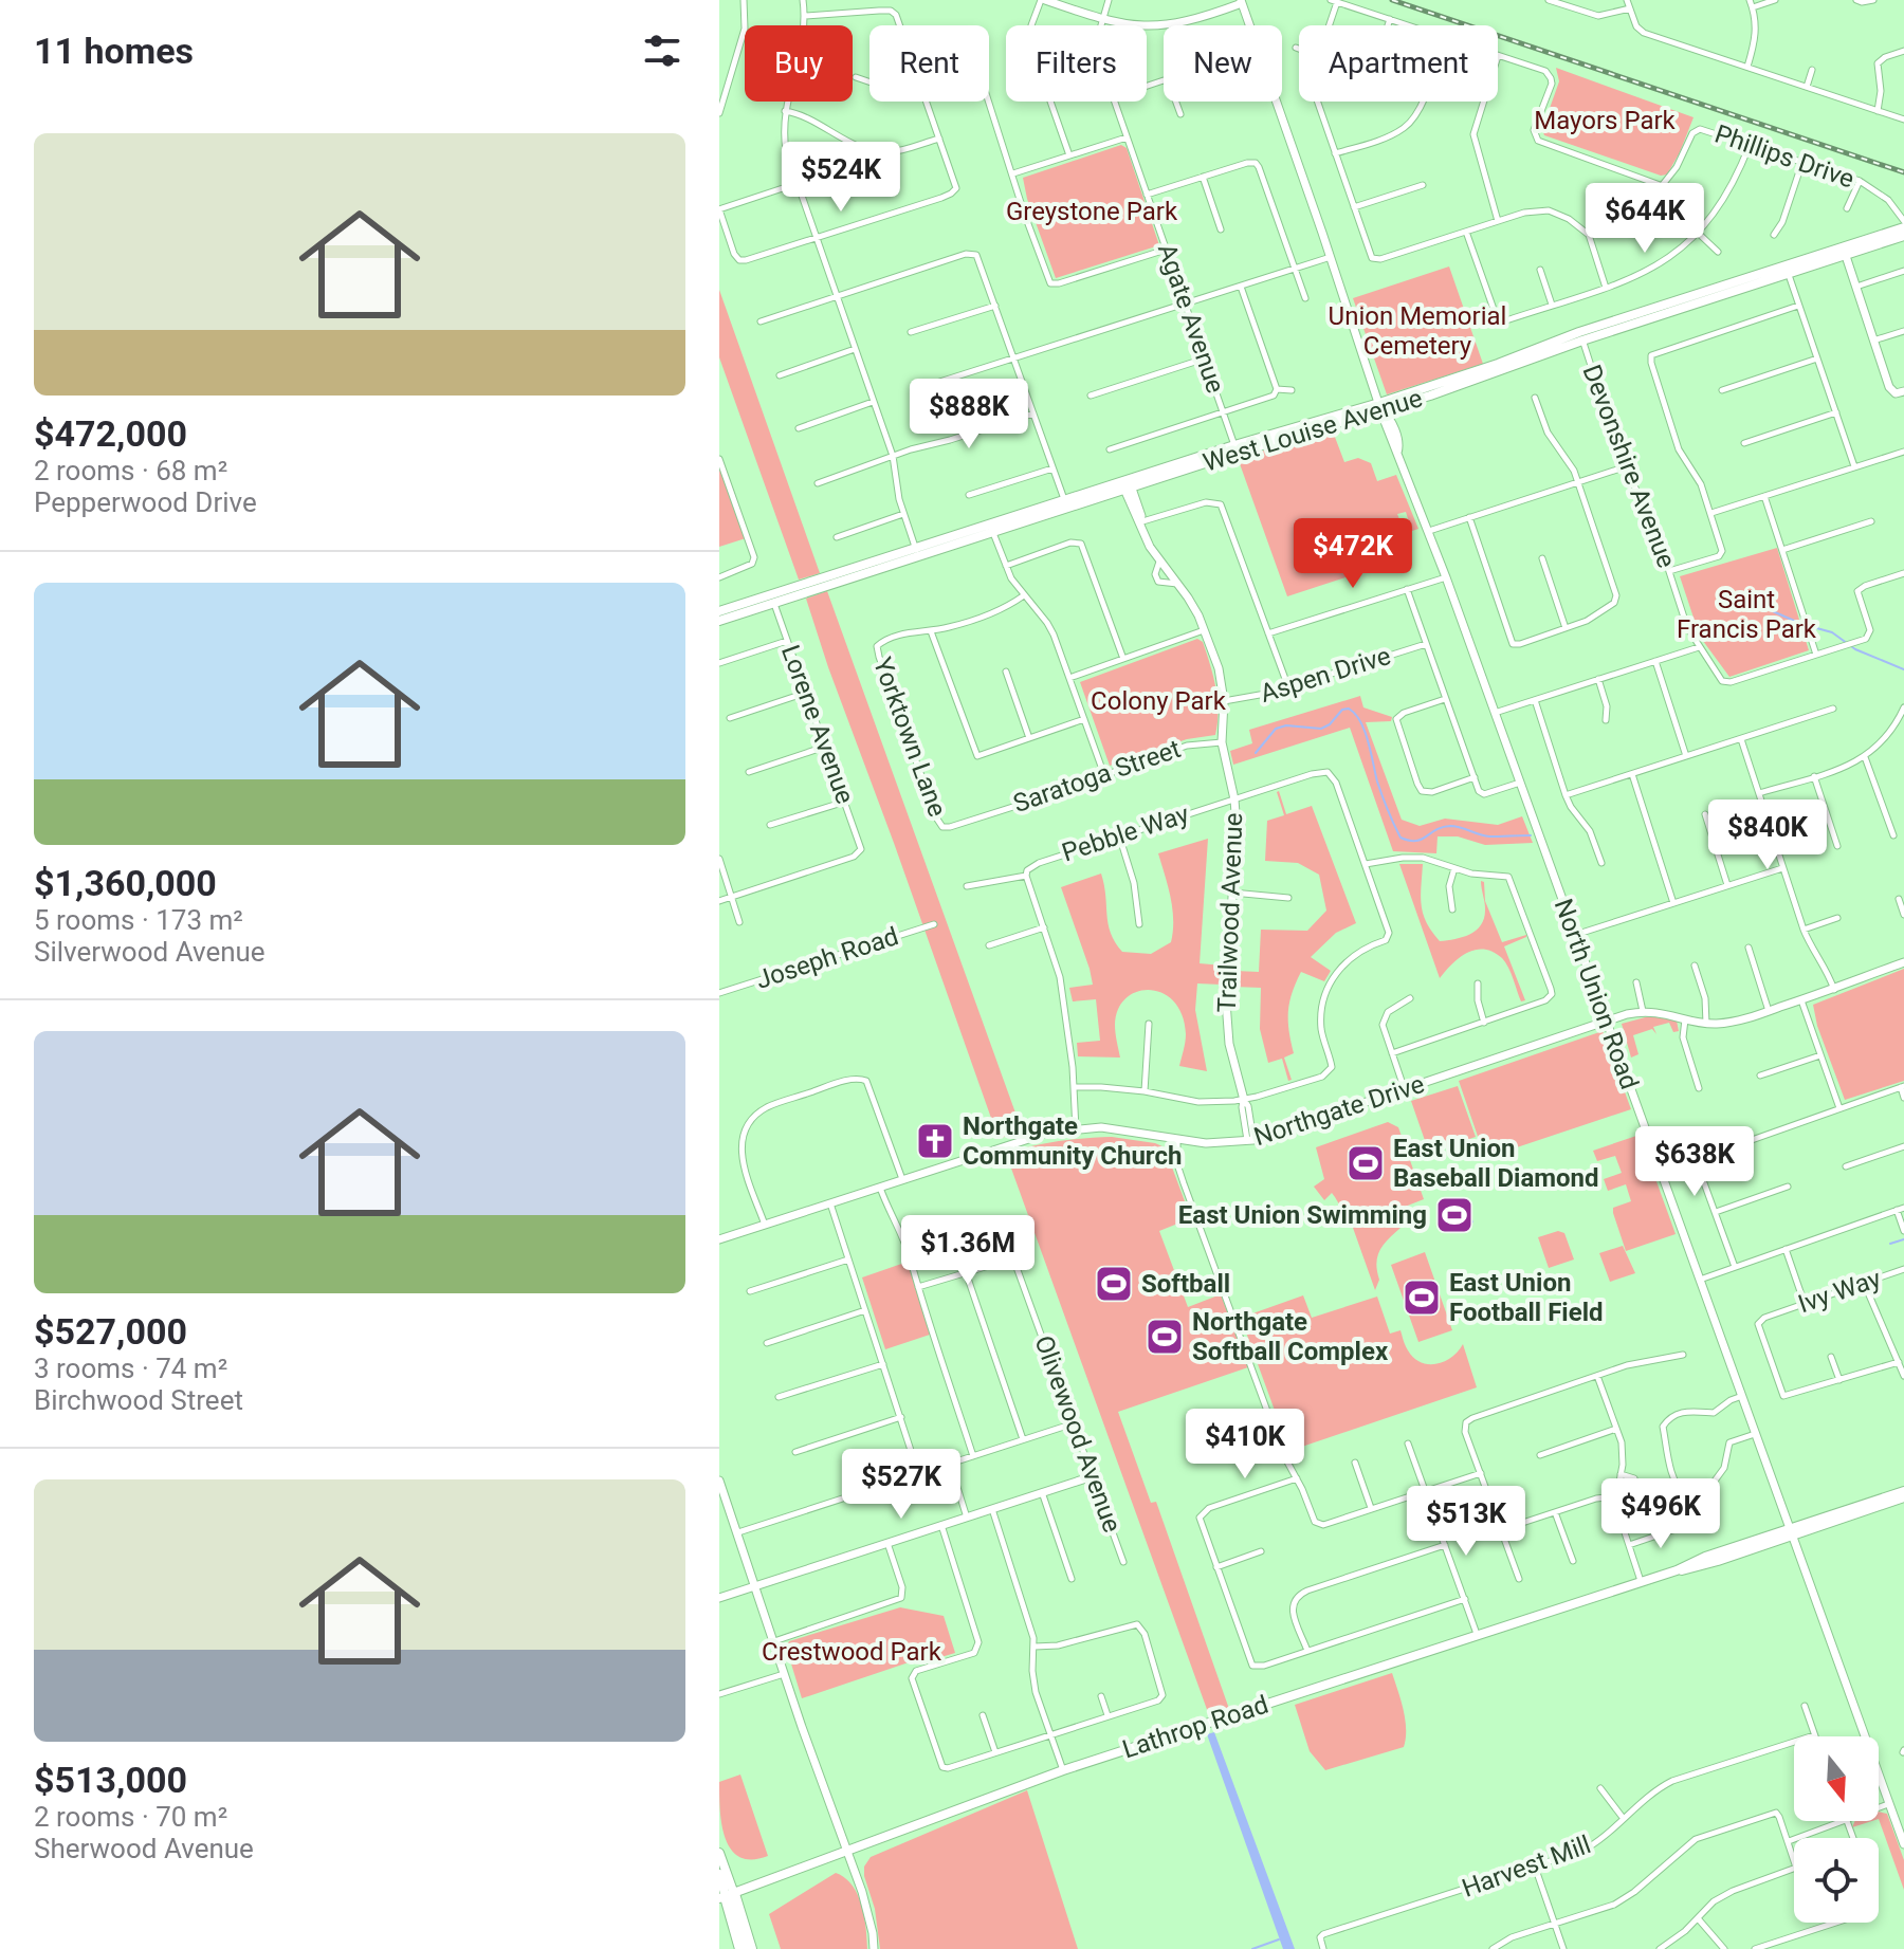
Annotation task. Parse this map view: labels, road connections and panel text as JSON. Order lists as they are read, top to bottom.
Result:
{
  "streets": {
    "main road": ["West Louise Avenue", "Lathrop Road"],
    "street": [
      "Phillips Drive",
      "Agate Avenue",
      "Devonshire Avenue",
      "Aspen Drive",
      "Lorene Avenue",
      "Yorktown Lane",
      "Saratoga Street",
      "Pebble Way",
      "Trailwood Avenue",
      "Joseph Road",
      "North Union Road",
      "Northgate Drive",
      "Ivy Way",
      "Olivewood Avenue",
      "Harvest Mill"
    ]
  },
  "crossings": [
    ["Agate Avenue", "West Louise Avenue"],
    ["West Louise Avenue", "Devonshire Avenue"],
    ["West Louise Avenue", "Lorene Avenue"],
    ["West Louise Avenue", "Trailwood Avenue"],
    ["West Louise Avenue", "North Union Road"],
    ["Aspen Drive", "Trailwood Avenue"],
    ["Yorktown Lane", "Saratoga Street"],
    ["Saratoga Street", "Trailwood Avenue"],
    ["Pebble Way", "Trailwood Avenue"],
    ["Trailwood Avenue", "Northgate Drive"],
    ["North Union Road", "Northgate Drive"],
    ["North Union Road", "Lathrop Road"]
  ],
  "parks": [
    "Mayors Park",
    "Greystone Park",
    "Union Memorial Cemetery",
    "Saint Francis Park",
    "Colony Park",
    "Crestwood Park"
  ],
  "places": {
    "church": ["Northgate Community Church"],
    "sports": [
      "East Union Baseball Diamond",
      "East Union Swimming",
      "Softball",
      "East Union Football Field",
      "Northgate Softball Complex"
    ]
  },
  "north": "bottom",
  "page": {
    "heading": "11 homes",
    "chip": [
      "Buy",
      "Rent",
      "Filters",
      "New",
      "Apartment"
    ],
    "list": [
      {
        "name": "$472,000",
        "note": "2 rooms · 68 m² · Pepperwood Drive"
      },
      {
        "name": "$1,360,000",
        "note": "5 rooms · 173 m² · Silverwood Avenue"
      },
      {
        "name": "$527,000",
        "note": "3 rooms · 74 m² · Birchwood Street"
      },
      {
        "name": "$513,000",
        "note": "2 rooms · 70 m² · Sherwood Avenue"
      }
    ],
    "price": [
      "$524K",
      "$644K",
      "$888K",
      "$472K",
      "$840K",
      "$638K",
      "$1.36M",
      "$410K",
      "$527K",
      "$496K",
      "$513K"
    ]
  }
}
